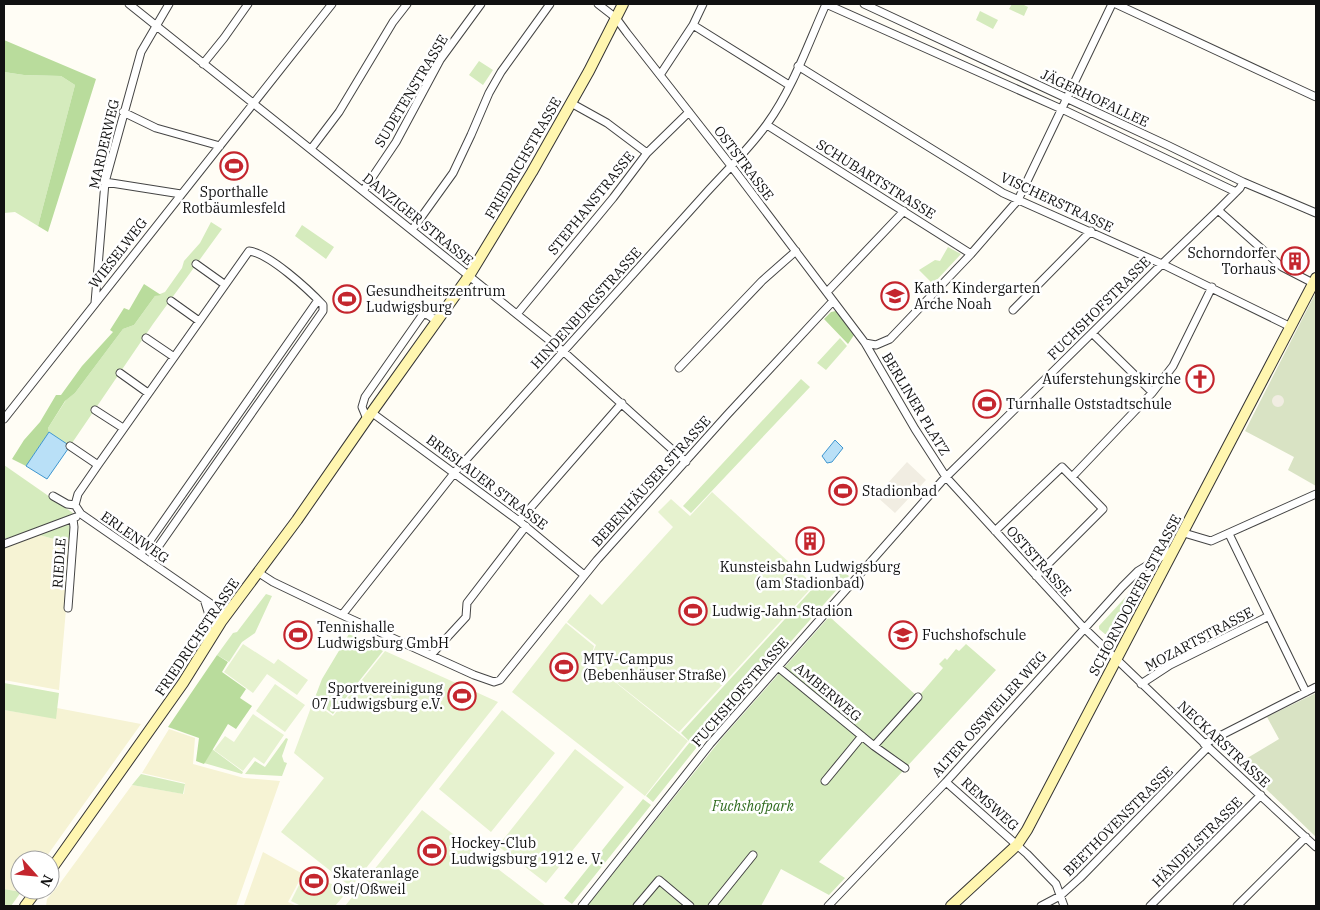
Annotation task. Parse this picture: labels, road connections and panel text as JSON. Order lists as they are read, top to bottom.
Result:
{
  "streets": {
    "main road": ["FRIEDRICHSTRASSE", "SCHORNDORFER STRASSE"],
    "street": [
      "SUDETENSTRASSE",
      "JÄGERHOFALLEE",
      "MARDERWEG",
      "OSTSTRASSE",
      "SCHUBARTSTRASSE",
      "VISCHERSTRASSE",
      "STEPHANSTRASSE",
      "DANZIGER STRASSE",
      "WIESELWEG",
      "HINDENBURGSTRASSE",
      "FUCHSHOFSTRASSE",
      "BERLINER PLATZ",
      "BEBENHÄUSER STRASSE",
      "BRESLAUER STRASSE",
      "ERLENWEG",
      "RIEDLE",
      "MOZARTSTRASSE",
      "AMBERWEG",
      "ALTER OSSWEILER WEG",
      "NECKARSTRASSE",
      "REMSWEG",
      "BEETHOVENSTRASSE",
      "HÄNDELSTRASSE"
    ]
  },
  "crossings": [
    ["SUDETENSTRASSE", "DANZIGER STRASSE"],
    ["JÄGERHOFALLEE", "HINDENBURGSTRASSE"],
    ["JÄGERHOFALLEE", "FUCHSHOFSTRASSE"],
    ["MARDERWEG", "DANZIGER STRASSE"],
    ["MARDERWEG", "WIESELWEG"],
    ["FRIEDRICHSTRASSE", "OSTSTRASSE"],
    ["FRIEDRICHSTRASSE", "DANZIGER STRASSE"],
    ["FRIEDRICHSTRASSE", "BRESLAUER STRASSE"],
    ["FRIEDRICHSTRASSE", "ERLENWEG"],
    ["OSTSTRASSE", "STEPHANSTRASSE"],
    ["OSTSTRASSE", "HINDENBURGSTRASSE"],
    ["OSTSTRASSE", "FUCHSHOFSTRASSE"],
    ["OSTSTRASSE", "BERLINER PLATZ"],
    ["OSTSTRASSE", "BEBENHÄUSER STRASSE"],
    ["OSTSTRASSE", "SCHORNDORFER STRASSE"],
    ["OSTSTRASSE", "ALTER OSSWEILER WEG"],
    ["OSTSTRASSE", "NECKARSTRASSE"],
    ["SCHUBARTSTRASSE", "HINDENBURGSTRASSE"],
    ["VISCHERSTRASSE", "HINDENBURGSTRASSE"],
    ["VISCHERSTRASSE", "FUCHSHOFSTRASSE"],
    ["VISCHERSTRASSE", "SCHORNDORFER STRASSE"],
    ["STEPHANSTRASSE", "DANZIGER STRASSE"],
    ["DANZIGER STRASSE", "WIESELWEG"],
    ["DANZIGER STRASSE", "HINDENBURGSTRASSE"],
    ["DANZIGER STRASSE", "BEBENHÄUSER STRASSE"],
    ["HINDENBURGSTRASSE", "BRESLAUER STRASSE"],
    ["FUCHSHOFSTRASSE", "BERLINER PLATZ"],
    ["FUCHSHOFSTRASSE", "AMBERWEG"],
    ["BEBENHÄUSER STRASSE", "BRESLAUER STRASSE"],
    ["ERLENWEG", "RIEDLE"],
    ["SCHORNDORFER STRASSE", "ALTER OSSWEILER WEG"],
    ["SCHORNDORFER STRASSE", "NECKARSTRASSE"],
    ["SCHORNDORFER STRASSE", "REMSWEG"],
    ["MOZARTSTRASSE", "NECKARSTRASSE"],
    ["ALTER OSSWEILER WEG", "REMSWEG"],
    ["NECKARSTRASSE", "BEETHOVENSTRASSE"],
    ["NECKARSTRASSE", "HÄNDELSTRASSE"],
    ["REMSWEG", "BEETHOVENSTRASSE"]
  ],
  "parks": ["Fuchshofpark"],
  "places": {
    "sports": [
      "Sporthalle Rotbäumlesfeld",
      "Gesundheitszentrum Ludwigsburg",
      "Turnhalle Oststadtschule",
      "Stadionbad",
      "Ludwig-Jahn-Stadion",
      "Tennishalle Ludwigsburg GmbH",
      "MTV-Campus (Bebenhäuser Straße)",
      "Sportvereinigung 07 Ludwigsburg e.V.",
      "Hockey-Club Ludwigsburg 1912 e. V.",
      "Skateranlage Ost/Oßweil"
    ],
    "building": ["Schorndorfer Torhaus", "Kunsteisbahn Ludwigsburg (am Stadionbad)"],
    "school or university": ["Kath. Kindergarten Arche Noah", "Fuchshofschule"],
    "church": ["Auferstehungskirche"]
  },
  "north": "bottom right"
}
